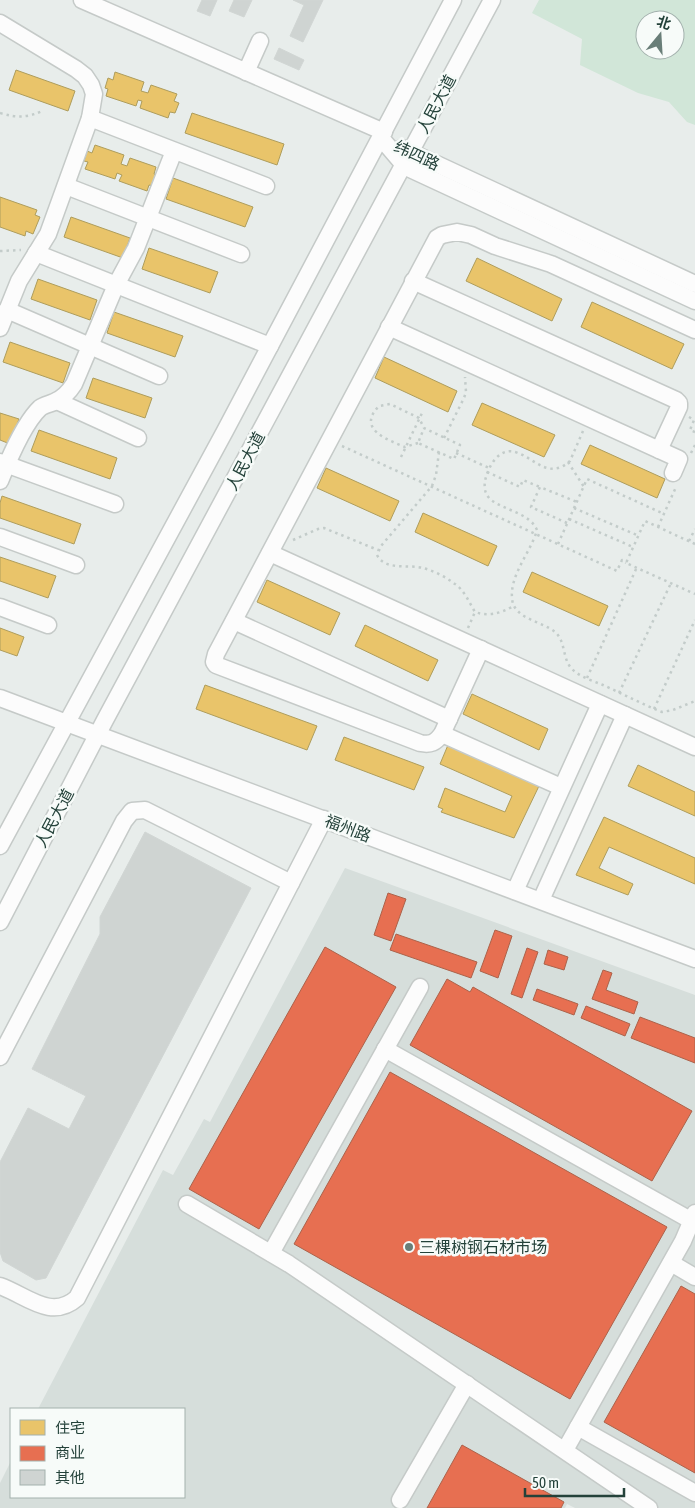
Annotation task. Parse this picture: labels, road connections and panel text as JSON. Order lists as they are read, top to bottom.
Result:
{
  "streets": {
    "street": ["人民大道", "纬四路", "福州路"]
  },
  "crossings": [
    ["人民大道", "纬四路"],
    ["人民大道", "福州路"]
  ],
  "places": ["三棵树钢石材市场"],
  "legend": ["住宅", "商业", "其他"],
  "scale_bar": "50 m",
  "north": "top"
}
